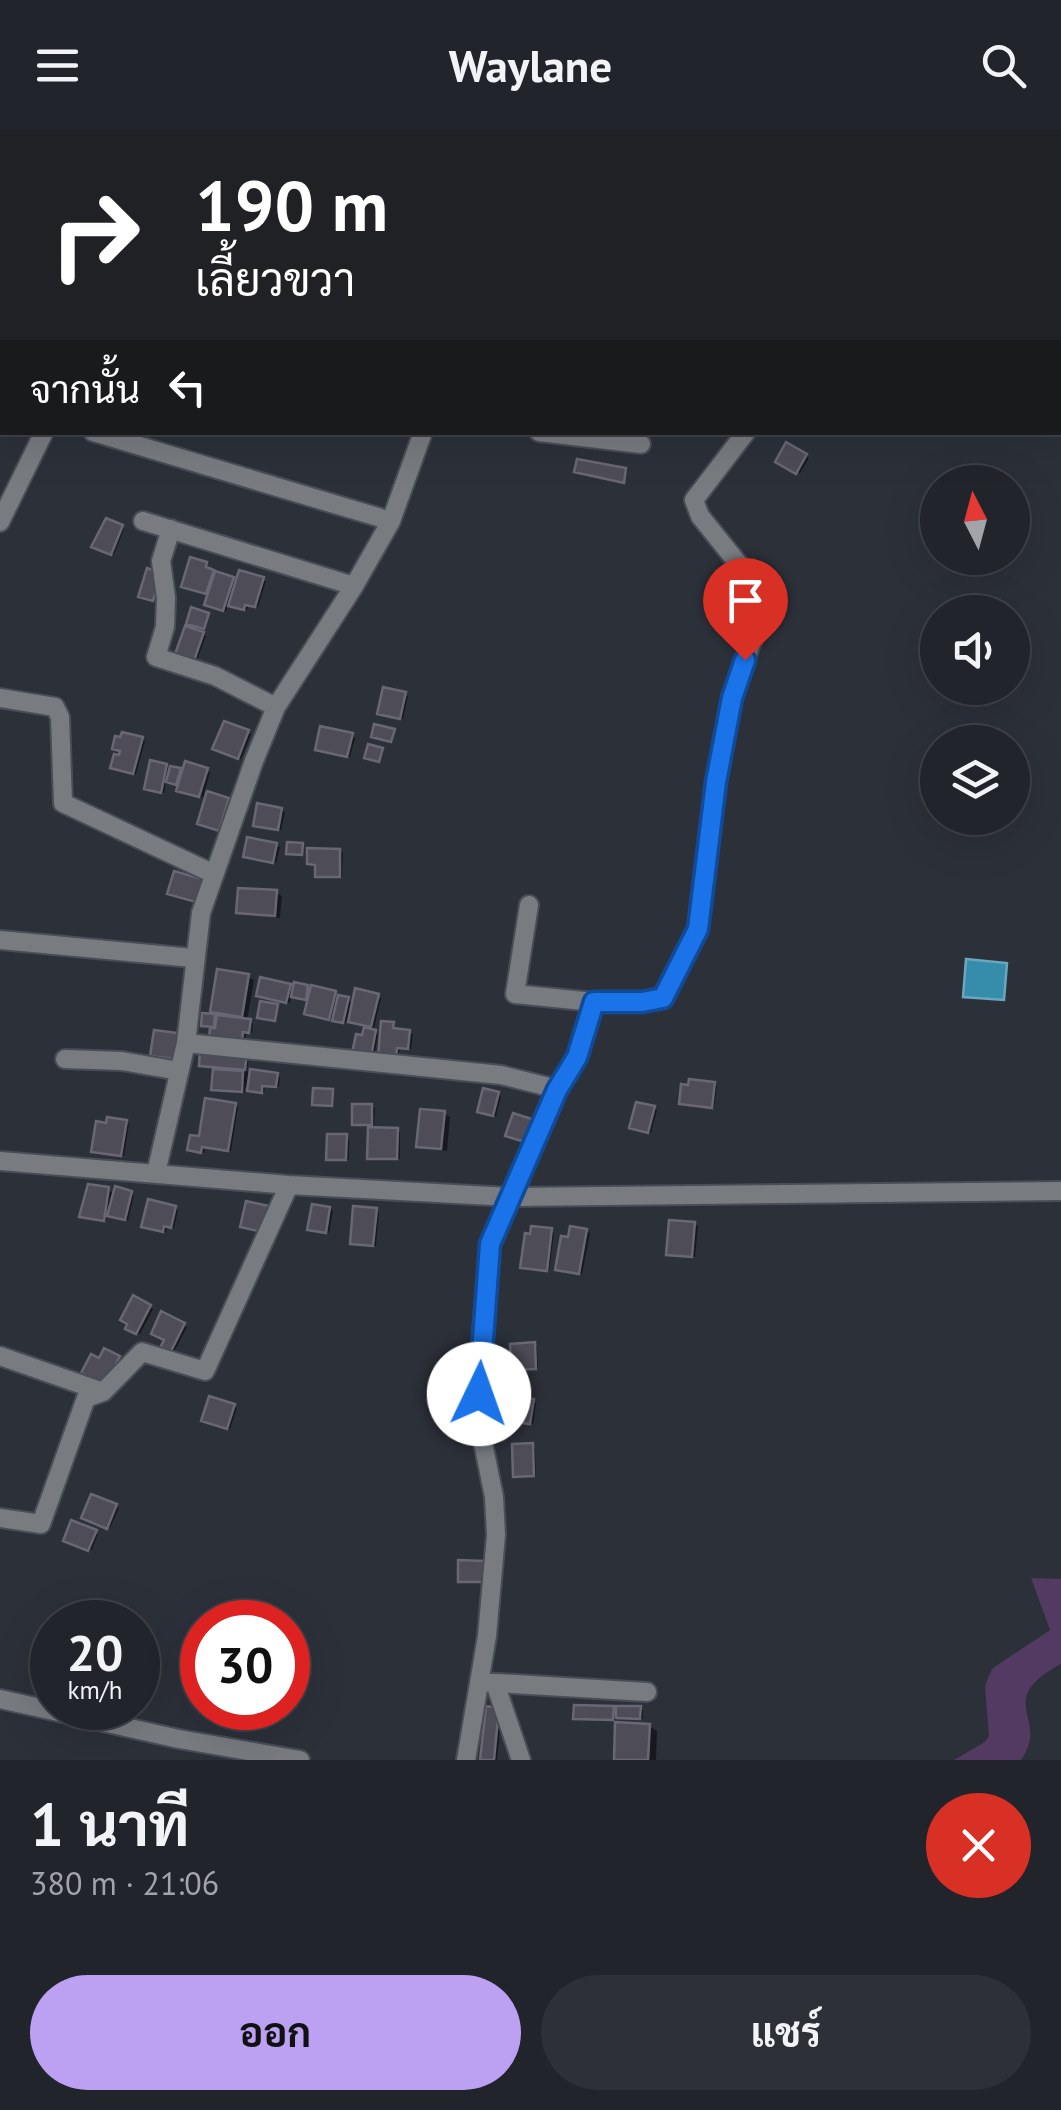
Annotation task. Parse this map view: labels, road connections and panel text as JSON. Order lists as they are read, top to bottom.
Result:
{
  "north": "top",
  "page": {
    "header": "Waylane",
    "turn": ["190 m", "เลี้ยวขวา"],
    "then": "จากนั้น",
    "speed": "20 km/h",
    "limit": "30",
    "heading": ["1 นาที", "380 m · 21:06"],
    "buttons": ["ออก", "แชร์"]
  }
}
